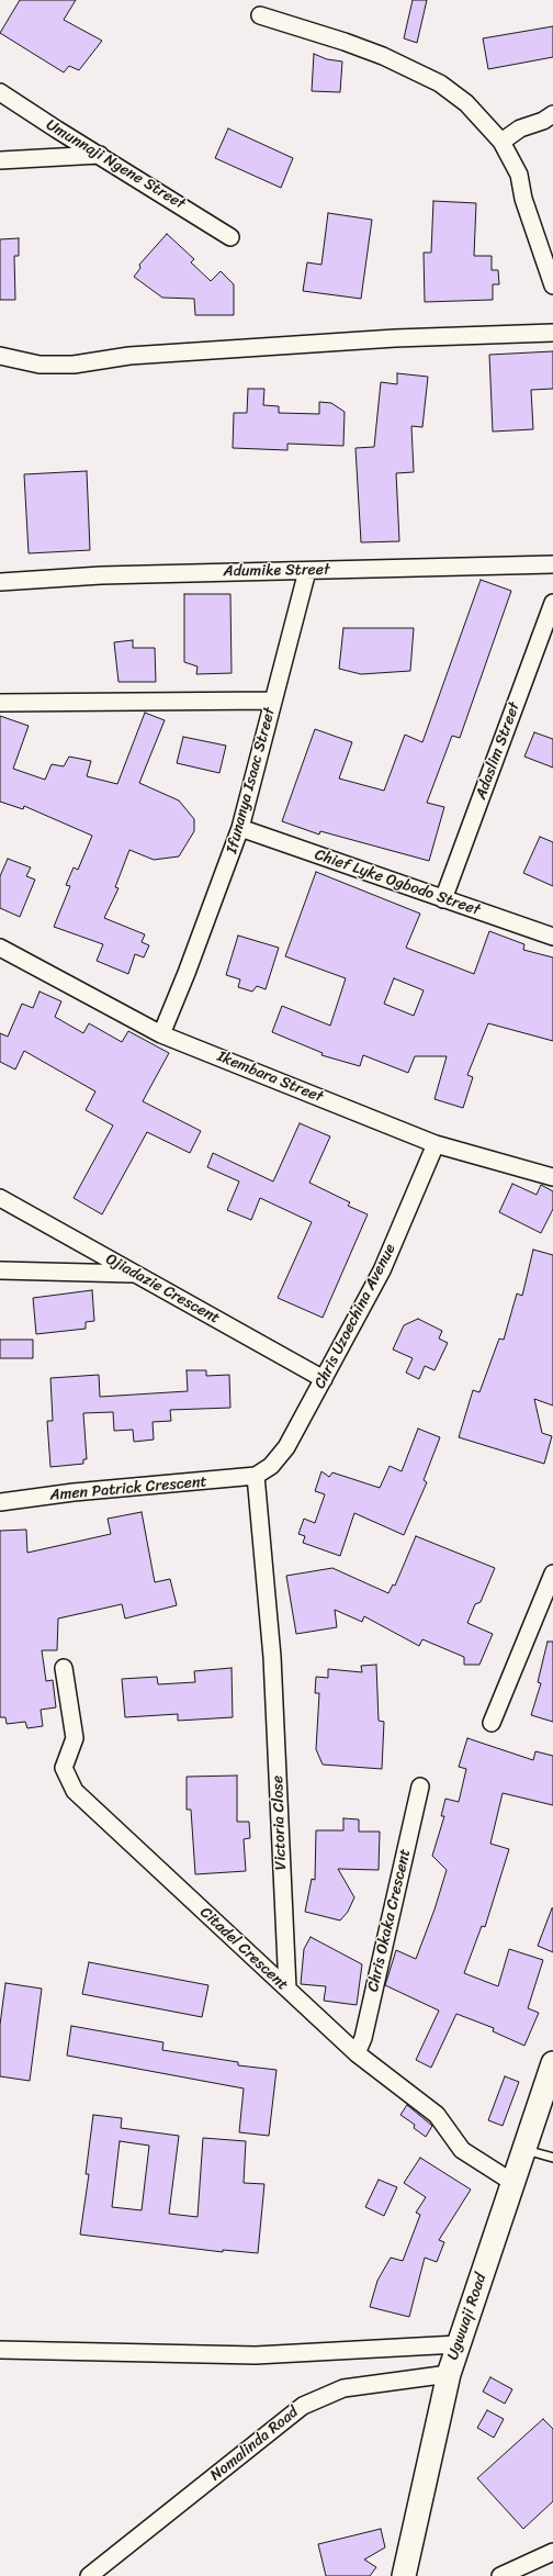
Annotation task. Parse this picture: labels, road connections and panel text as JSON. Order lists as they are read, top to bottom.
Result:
{
  "streets": {
    "main road": ["Ugwuaji Road"],
    "street": [
      "Umunnaji Ngene Street",
      "Adumike Street",
      "Adaslim Street",
      "Ifunanya Isaac Street",
      "Chief Lyke Ogbodo Street",
      "Ikembara Street",
      "Ojiadazie Crescent",
      "Chris Uzoechina Avenue",
      "Amen Patrick Crescent",
      "Victoria Close",
      "Chris Okaka Crescent",
      "Citadel Crescent",
      "Nomalinda Road"
    ]
  },
  "crossings": [
    ["Adumike Street", "Ifunanya Isaac Street"],
    ["Adaslim Street", "Chief Lyke Ogbodo Street"],
    ["Ifunanya Isaac Street", "Chief Lyke Ogbodo Street"],
    ["Ifunanya Isaac Street", "Ikembara Street"],
    ["Ikembara Street", "Chris Uzoechina Avenue"],
    ["Ojiadazie Crescent", "Chris Uzoechina Avenue"],
    ["Chris Uzoechina Avenue", "Amen Patrick Crescent"],
    ["Chris Uzoechina Avenue", "Victoria Close"],
    ["Amen Patrick Crescent", "Victoria Close"],
    ["Victoria Close", "Citadel Crescent"],
    ["Chris Okaka Crescent", "Citadel Crescent"],
    ["Citadel Crescent", "Ugwuaji Road"],
    ["Ugwuaji Road", "Nomalinda Road"]
  ]
}
